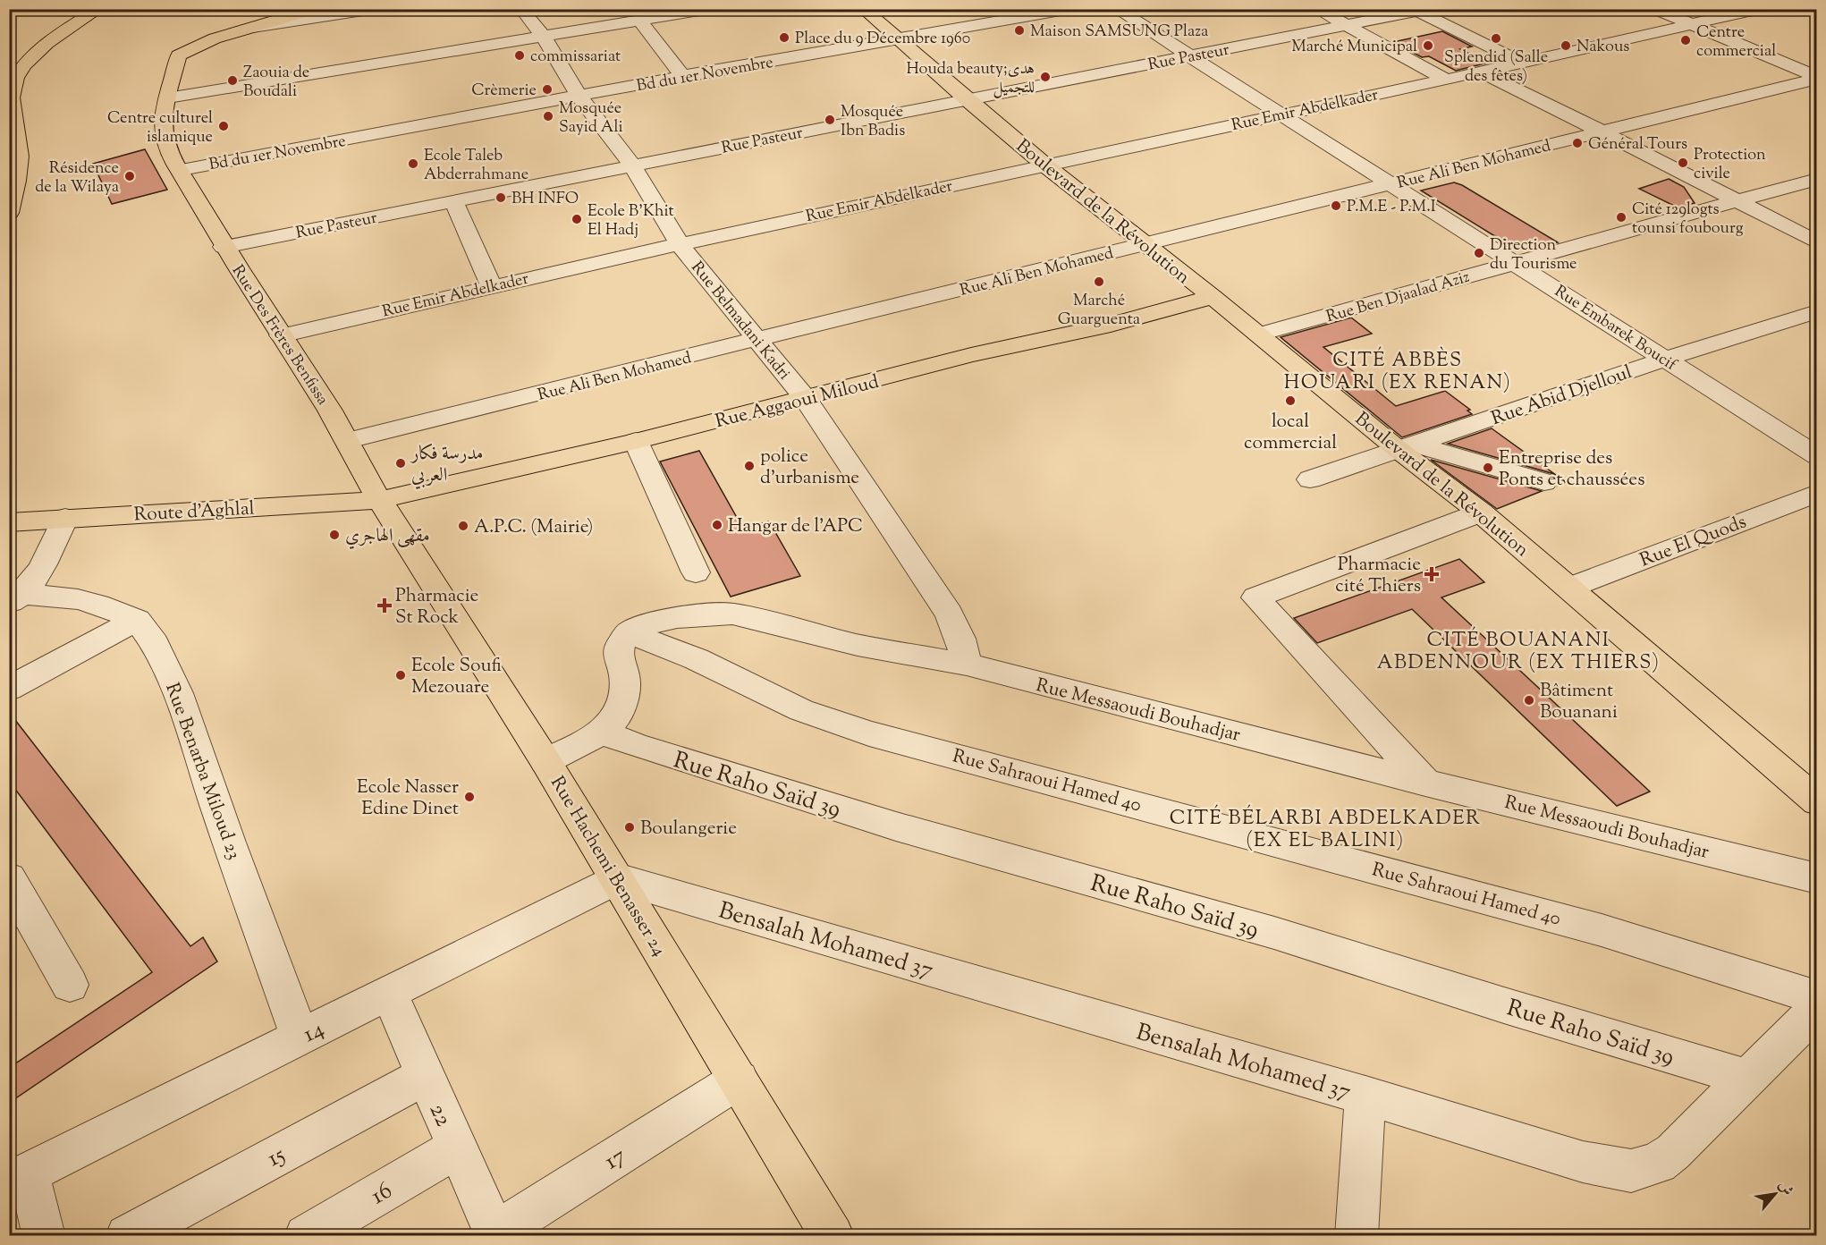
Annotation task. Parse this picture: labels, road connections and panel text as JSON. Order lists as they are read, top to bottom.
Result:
{
  "streets": {
    "main road": [
      "Boulevard de la Révolution",
      "Rue Des Frères Benfissa",
      "Rue Aggaoui Miloud",
      "Route d'Aghlal",
      "Rue Hachemi Benasser 24"
    ],
    "street": [
      "Rue Pasteur",
      "Bd du 1er Novembre",
      "Rue Emir Abdelkader",
      "Rue Ali Ben Mohamed",
      "Rue Ben Djaalad Aziz",
      "Rue Belmadani Kadri",
      "Rue Embarek Boucif",
      "Rue Abid Djelloul",
      "Rue El Quods",
      "Rue Messaoudi Bouhadjar",
      "Rue Benarba Miloud 23",
      "Rue Sahraoui Hamed 40",
      "Rue Raho Saïd 39",
      "Bensalah Mohamed 37",
      "14",
      "22",
      "15",
      "17",
      "16"
    ]
  },
  "crossings": [
    ["Rue Pasteur", "Boulevard de la Révolution"],
    ["Rue Pasteur", "Rue Belmadani Kadri"],
    ["Rue Pasteur", "Rue Embarek Boucif"],
    ["Rue Pasteur", "Rue Des Frères Benfissa"],
    ["Bd du 1er Novembre", "Boulevard de la Révolution"],
    ["Bd du 1er Novembre", "Rue Belmadani Kadri"],
    ["Bd du 1er Novembre", "Rue Des Frères Benfissa"],
    ["Rue Emir Abdelkader", "Boulevard de la Révolution"],
    ["Rue Emir Abdelkader", "Rue Belmadani Kadri"],
    ["Rue Emir Abdelkader", "Rue Embarek Boucif"],
    ["Rue Emir Abdelkader", "Rue Des Frères Benfissa"],
    ["Rue Ali Ben Mohamed", "Boulevard de la Révolution"],
    ["Rue Ali Ben Mohamed", "Rue Belmadani Kadri"],
    ["Rue Ali Ben Mohamed", "Rue Embarek Boucif"],
    ["Rue Ali Ben Mohamed", "Rue Des Frères Benfissa"],
    ["Boulevard de la Révolution", "Rue Ben Djaalad Aziz"],
    ["Boulevard de la Révolution", "Rue Abid Djelloul"],
    ["Boulevard de la Révolution", "Rue Aggaoui Miloud"],
    ["Boulevard de la Révolution", "Rue El Quods"],
    ["Rue Ben Djaalad Aziz", "Rue Embarek Boucif"],
    ["Rue Belmadani Kadri", "Rue Aggaoui Miloud"],
    ["Rue Belmadani Kadri", "Rue Messaoudi Bouhadjar"],
    ["Rue Embarek Boucif", "Rue Abid Djelloul"],
    ["Rue Des Frères Benfissa", "Rue Aggaoui Miloud"],
    ["Rue Des Frères Benfissa", "Route d'Aghlal"],
    ["Rue Des Frères Benfissa", "Rue Hachemi Benasser 24"],
    ["Rue Aggaoui Miloud", "Route d'Aghlal"],
    ["Rue Aggaoui Miloud", "Rue Hachemi Benasser 24"],
    ["Route d'Aghlal", "Rue Hachemi Benasser 24"],
    ["Rue Messaoudi Bouhadjar", "Rue Sahraoui Hamed 40"],
    ["Rue Benarba Miloud 23", "14"],
    ["Rue Raho Saïd 39", "Bensalah Mohamed 37"],
    ["Rue Hachemi Benasser 24", "Bensalah Mohamed 37"],
    ["Rue Hachemi Benasser 24", "14"],
    ["Rue Hachemi Benasser 24", "17"],
    ["Bensalah Mohamed 37", "14"],
    ["14", "22"],
    ["22", "15"],
    ["22", "17"],
    ["22", "16"]
  ],
  "districts": ["CITÉ ABBÈS HOUARI (EX RENAN)", "CITÉ BOUANANI ABDENNOUR (EX THIERS)", "CITÉ BÉLARBI ABDELKADER (EX EL BALINI)"],
  "places": {
    "other": [
      "Maison SAMSUNG Plaza",
      "Place du 9 Décembre 1960",
      "Splendid (Salle des fêtes)",
      "Centre commercial",
      "Marché Municipal",
      "Nakous",
      "commissariat",
      "Houda beauty;هدى للتجميل",
      "Zaouia de Boudali",
      "Crèmerie",
      "Mosquée Sayid Ali",
      "Mosquée Ibn Badis",
      "Centre culturel islamique",
      "Général Tours",
      "Protection civile",
      "Ecole Taleb Abderrahmane",
      "Résidence de la Wilaya",
      "BH INFO",
      "P.M.E - P.M.I",
      "Cité 129logts tounsi foubourg",
      "Ecole B'Khit El Hadj",
      "Direction du Tourisme",
      "Marché Guarguenta",
      "local commercial",
      "مدرسة فكار العربي",
      "police d'urbanisme",
      "Entreprise des Ponts et chaussées",
      "Hangar de l'APC",
      "A.P.C. (Mairie)",
      "مقهى الهاجري",
      "Ecole Soufi Mezouare",
      "Bâtiment Bouanani",
      "Ecole Nasser Edine Dinet",
      "Boulangerie"
    ],
    "health": ["Pharmacie cité Thiers", "Pharmacie St Rock"]
  },
  "north": "top right"
}
